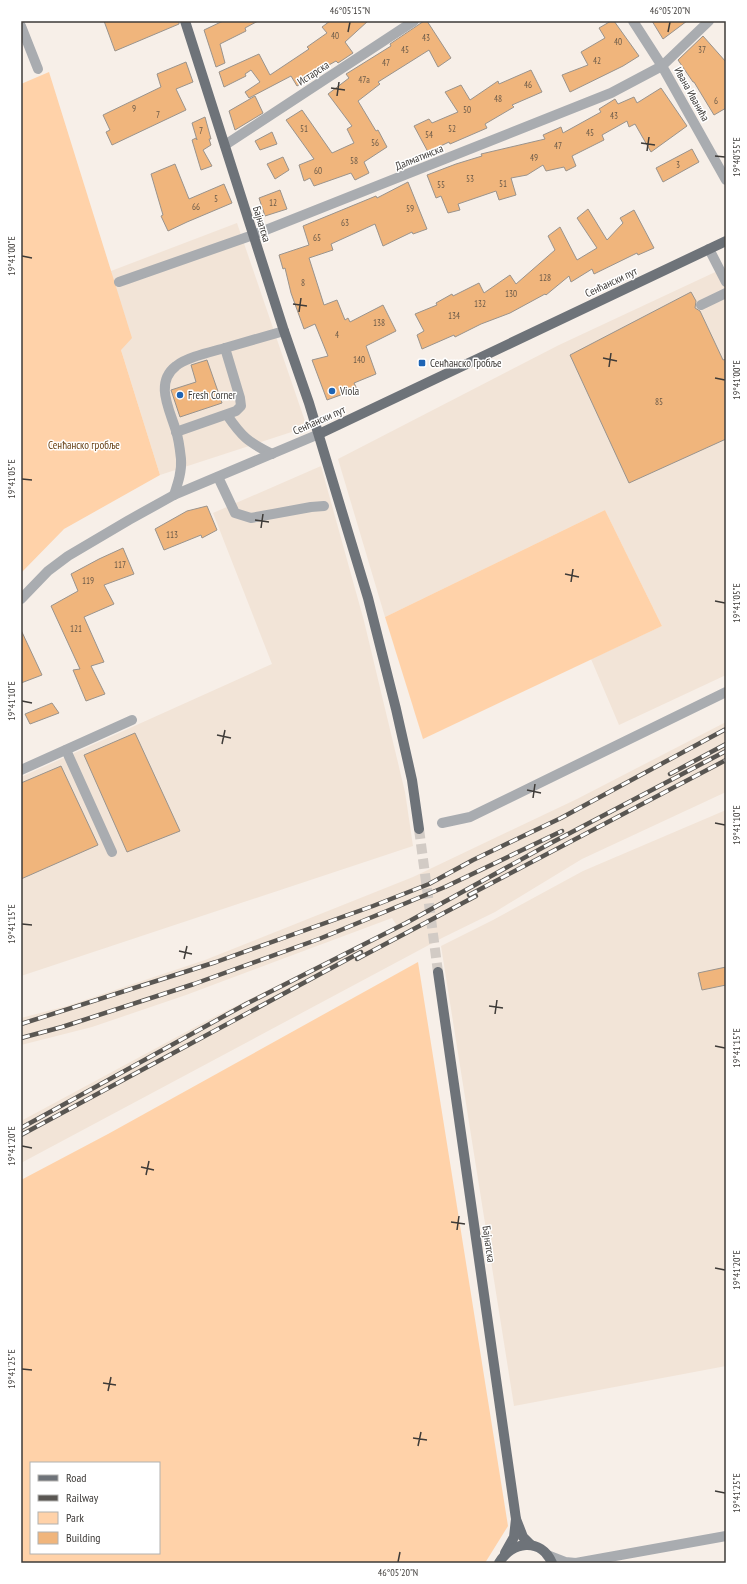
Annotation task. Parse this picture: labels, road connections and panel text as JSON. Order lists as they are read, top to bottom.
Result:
{
  "streets": {
    "main road": ["Бајнатска", "Сенћански пут"],
    "street": ["Истарска", "Ивана Иванића", "Далматинска"]
  },
  "crossings": [
    ["Истарска", "Бајнатска"],
    ["Ивана Иванића", "Далматинска"],
    ["Далматинска", "Бајнатска"],
    ["Бајнатска", "Сенћански пут"]
  ],
  "parks": ["Сенћанско гробље"],
  "places": {
    "transit": ["Сенћанско Гробље"],
    "other": ["Viola", "Fresh Corner"]
  },
  "house_numbers": [
    "40",
    "43",
    "40",
    "45",
    "37",
    "42",
    "47",
    "47a",
    "46",
    "48",
    "6",
    "9",
    "50",
    "7",
    "43",
    "51",
    "52",
    "7",
    "45",
    "54",
    "56",
    "47",
    "49",
    "58",
    "3",
    "60",
    "53",
    "51",
    "55",
    "5",
    "12",
    "66",
    "59",
    "63",
    "65",
    "128",
    "8",
    "130",
    "132",
    "134",
    "138",
    "4",
    "140",
    "85",
    "113",
    "117",
    "119",
    "121"
  ],
  "legend": [
    "Road",
    "Railway",
    "Park",
    "Building"
  ],
  "coordinates": [
    "46°05'15\"N",
    "46°05'20\"N",
    "19°40'55\"E",
    "19°41'00\"E",
    "19°41'05\"E",
    "19°41'10\"E",
    "19°41'15\"E",
    "19°41'20\"E",
    "19°41'25\"E"
  ]
}
